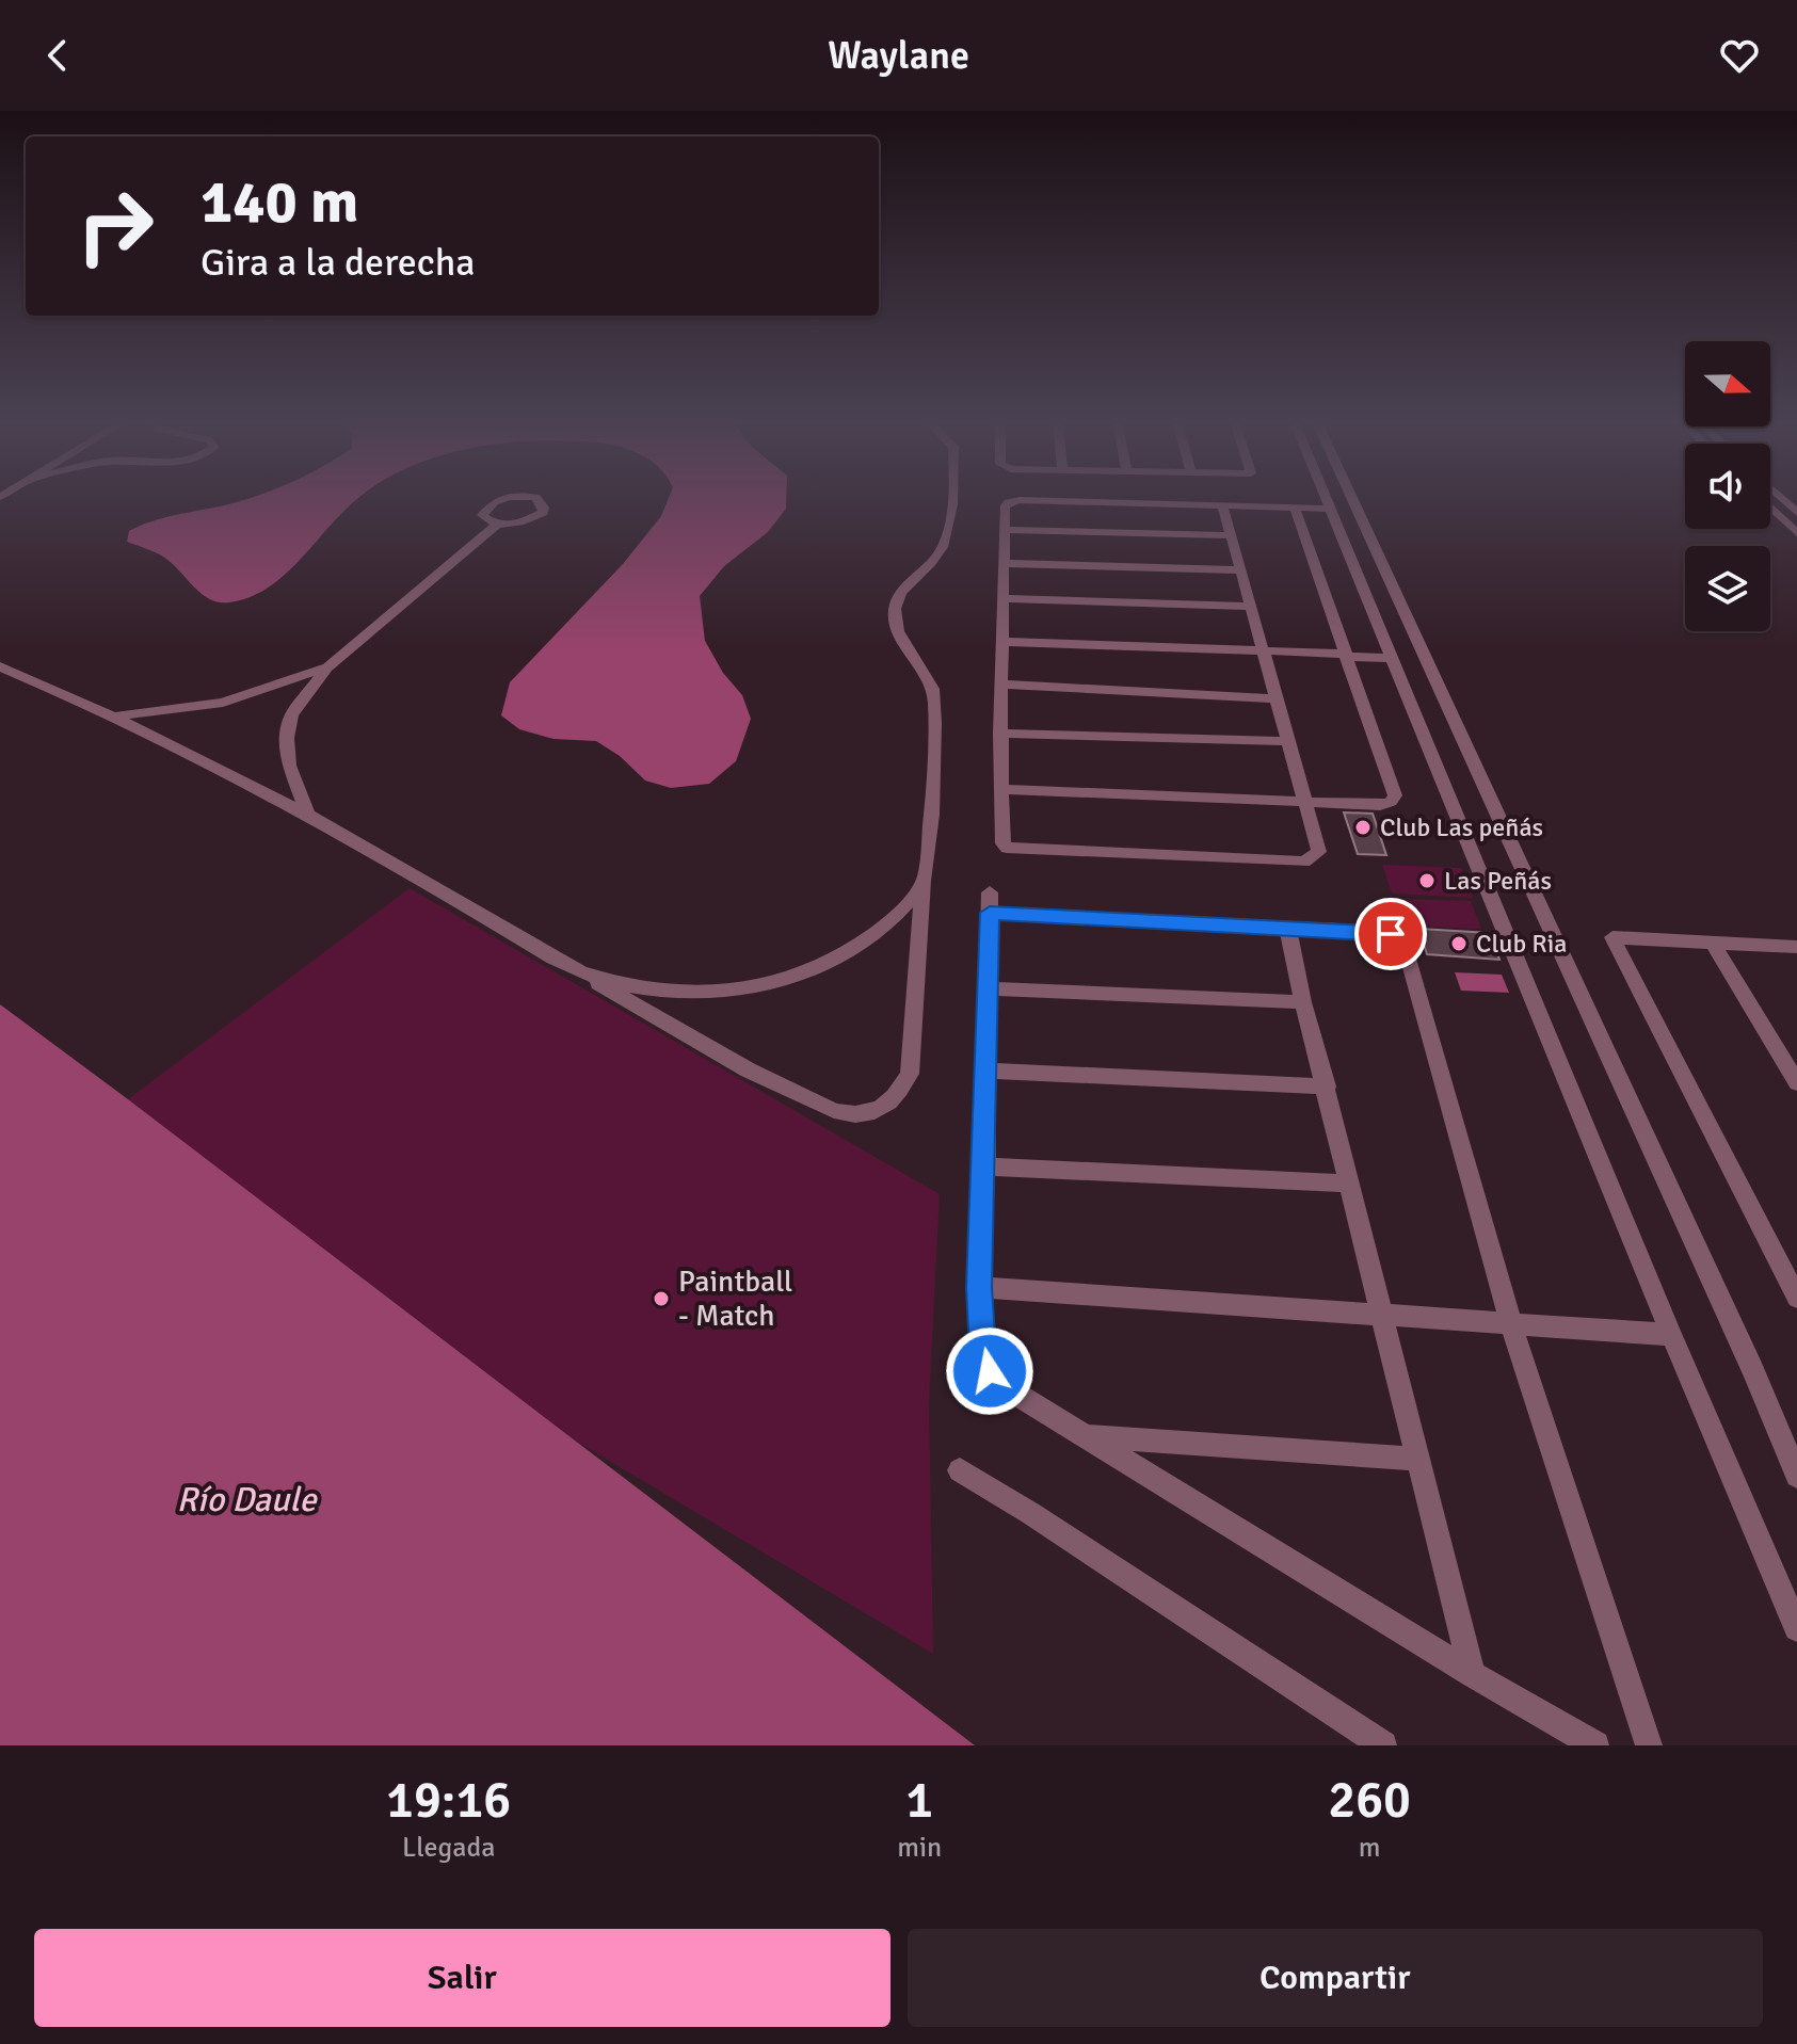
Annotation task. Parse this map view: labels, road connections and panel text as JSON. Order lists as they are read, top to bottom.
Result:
{
  "water": ["Río Daule"],
  "places": [
    "Club Las peñás",
    "Las Peñás",
    "Club Ria",
    "Paintball - Match"
  ],
  "north": "right",
  "page": {
    "header": "Waylane",
    "turn": ["140 m", "Gira a la derecha"],
    "eta": [
      "19:16",
      "Llegada",
      "1",
      "min",
      "260",
      "m"
    ],
    "buttons": ["Salir", "Compartir"]
  }
}
